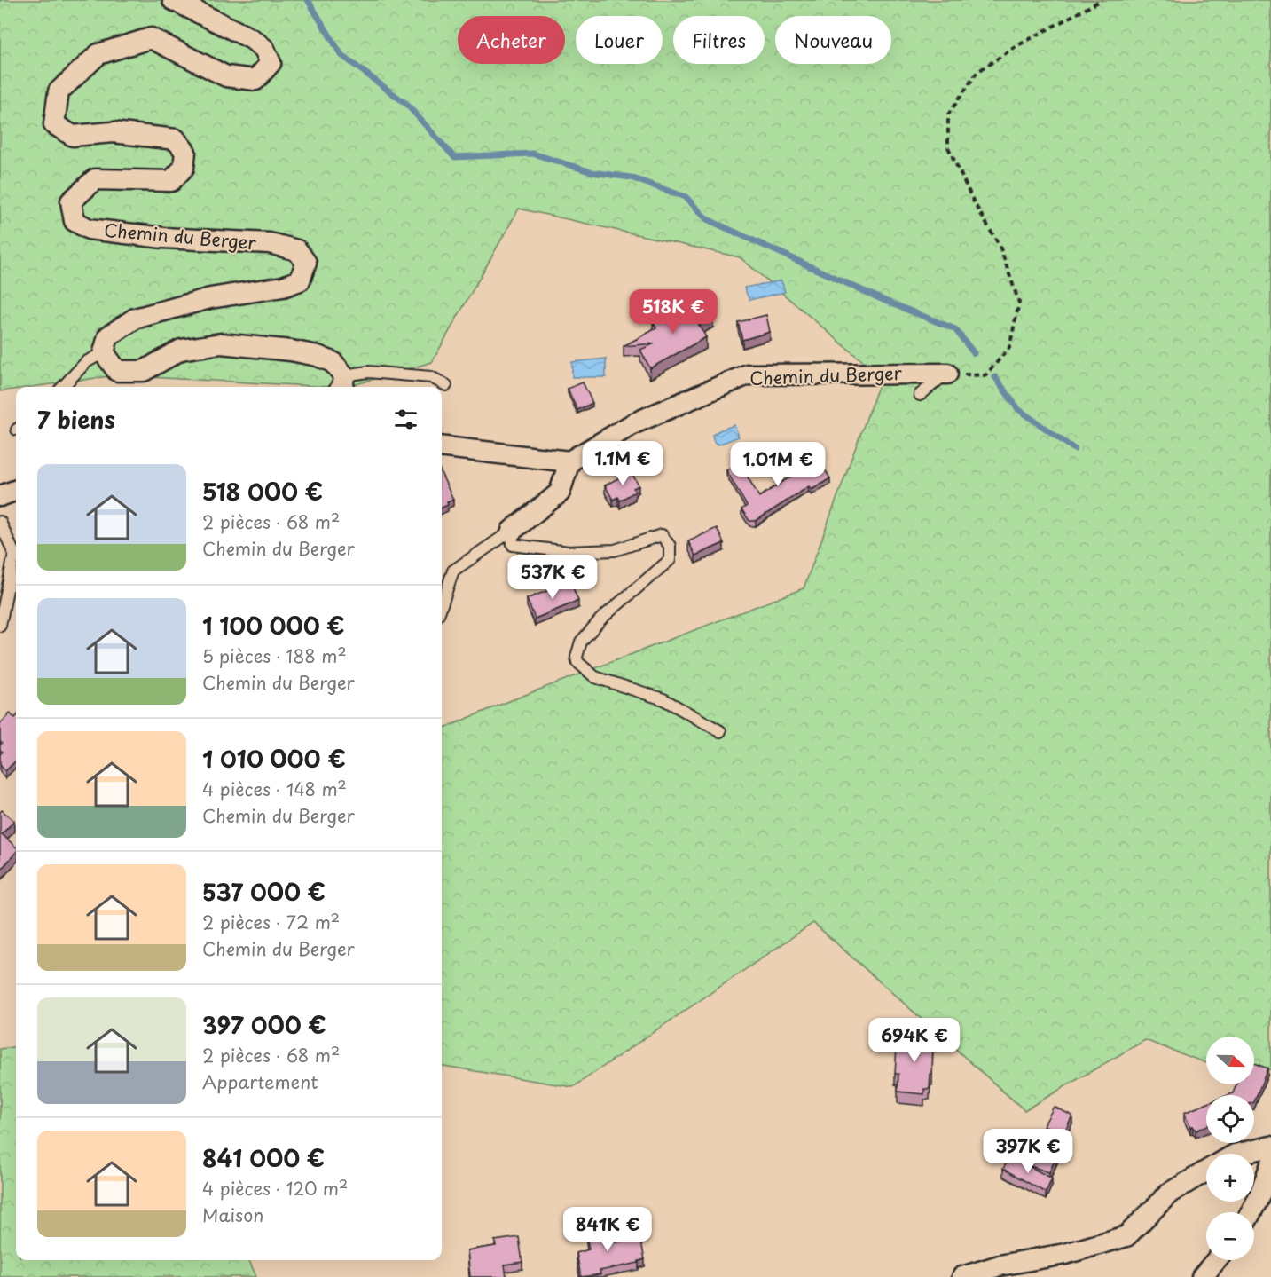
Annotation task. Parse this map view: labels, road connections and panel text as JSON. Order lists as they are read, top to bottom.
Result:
{
  "streets": {
    "street": ["Chemin du Berger"]
  },
  "north": "right",
  "page": {
    "chip": [
      "Acheter",
      "Louer",
      "Filtres",
      "Nouveau"
    ],
    "price": [
      "518K €",
      "1.1M €",
      "1.01M €",
      "537K €",
      "694K €",
      "397K €",
      "841K €"
    ],
    "heading": "7 biens",
    "list": [
      {
        "name": "518 000 €",
        "note": "2 pièces · 68 m² · Chemin du Berger"
      },
      {
        "name": "1 100 000 €",
        "note": "5 pièces · 188 m² · Chemin du Berger"
      },
      {
        "name": "1 010 000 €",
        "note": "4 pièces · 148 m² · Chemin du Berger"
      },
      {
        "name": "537 000 €",
        "note": "2 pièces · 72 m² · Chemin du Berger"
      },
      {
        "name": "397 000 €",
        "note": "2 pièces · 68 m² · Appartement"
      },
      {
        "name": "841 000 €",
        "note": "4 pièces · 120 m² · Maison"
      }
    ],
    "map_buttons": ["+", "−"]
  }
}
